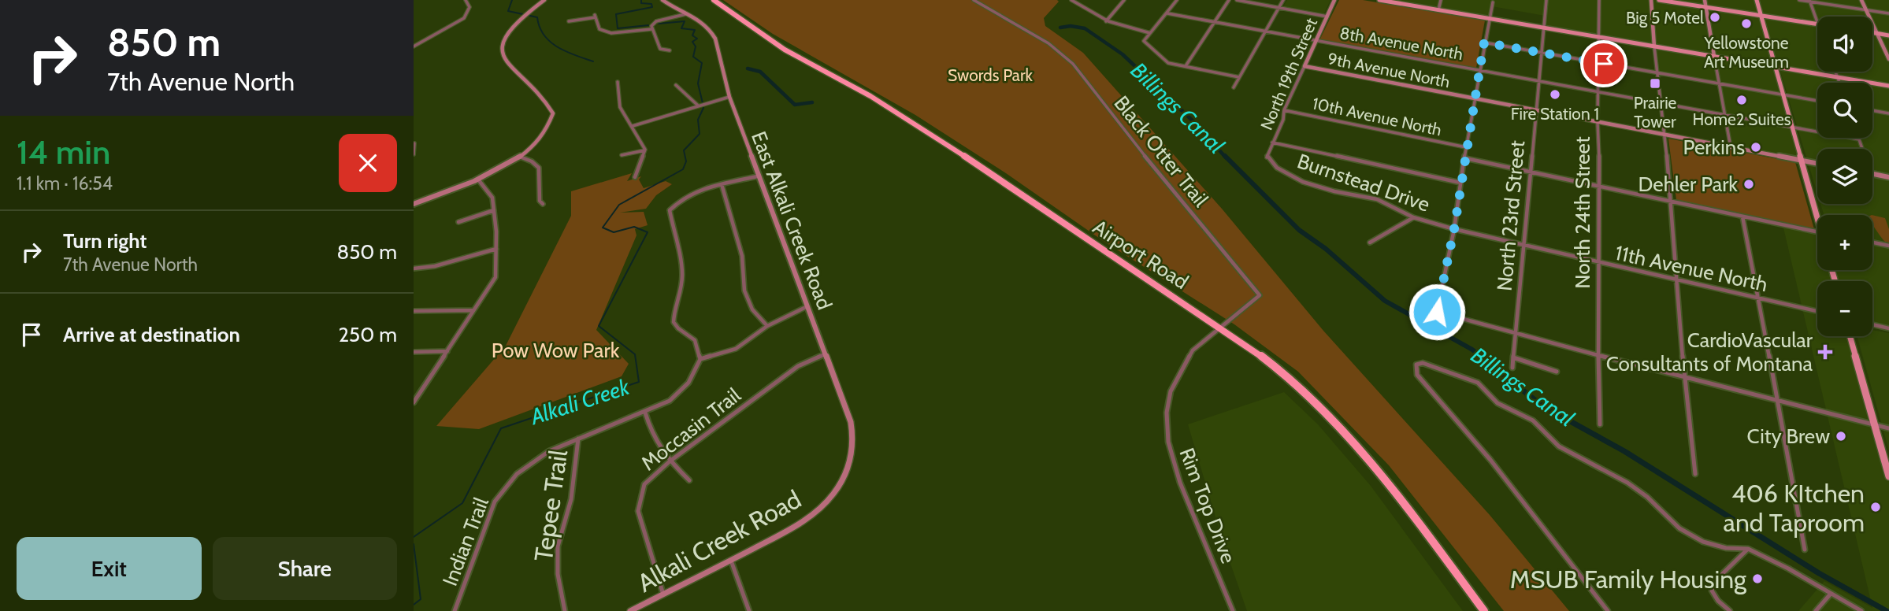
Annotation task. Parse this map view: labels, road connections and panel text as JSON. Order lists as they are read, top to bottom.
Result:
{
  "streets": {
    "highway": ["Airport Road"],
    "street": [
      "8th Avenue North",
      "9th Avenue North",
      "North 19th Street",
      "10th Avenue North",
      "Black Otter Trail",
      "Burnstead Drive",
      "North 24th Street",
      "North 23rd Street",
      "East Alkali Creek Road",
      "11th Avenue North",
      "Moccasin Trail",
      "Tepee Trail",
      "Rim Top Drive",
      "Alkali Creek Road",
      "Indian Trail"
    ]
  },
  "crossings": [
    ["8th Avenue North", "North 19th Street"],
    ["8th Avenue North", "North 24th Street"],
    ["8th Avenue North", "North 23rd Street"],
    ["9th Avenue North", "North 19th Street"],
    ["9th Avenue North", "North 24th Street"],
    ["9th Avenue North", "North 23rd Street"],
    ["North 19th Street", "10th Avenue North"],
    ["North 19th Street", "Burnstead Drive"],
    ["Black Otter Trail", "Airport Road"],
    ["Black Otter Trail", "Rim Top Drive"],
    ["Burnstead Drive", "11th Avenue North"],
    ["North 24th Street", "11th Avenue North"],
    ["North 23rd Street", "11th Avenue North"],
    ["East Alkali Creek Road", "Moccasin Trail"],
    ["East Alkali Creek Road", "Alkali Creek Road"],
    ["Airport Road", "Rim Top Drive"],
    ["Moccasin Trail", "Alkali Creek Road"],
    ["Tepee Trail", "Indian Trail"]
  ],
  "water": ["Billings Canal", "Alkali Creek"],
  "parks": ["Swords Park", "Pow Wow Park"],
  "places": {
    "other": [
      "Big 5 Motel",
      "Yellowstone Art Museum",
      "Fire Station 1",
      "Home2 Suites",
      "Perkins",
      "Dehler Park",
      "City Brew",
      "406 KItchen and Taproom",
      "MSUB Family Housing"
    ],
    "transit": ["Prairie Tower"],
    "health": ["CardioVascular Consultants of Montana"]
  },
  "page": {
    "turn": ["850 m", "7th Avenue North"],
    "map_buttons": ["+", "−"],
    "heading": ["14 min", "1.1 km · 16:54"],
    "list": [
      {
        "name": "Turn right",
        "note": "7th Avenue North",
        "value": "850 m"
      },
      {
        "name": "Arrive at destination",
        "value": "250 m"
      }
    ],
    "buttons": ["Exit", "Share"]
  }
}
